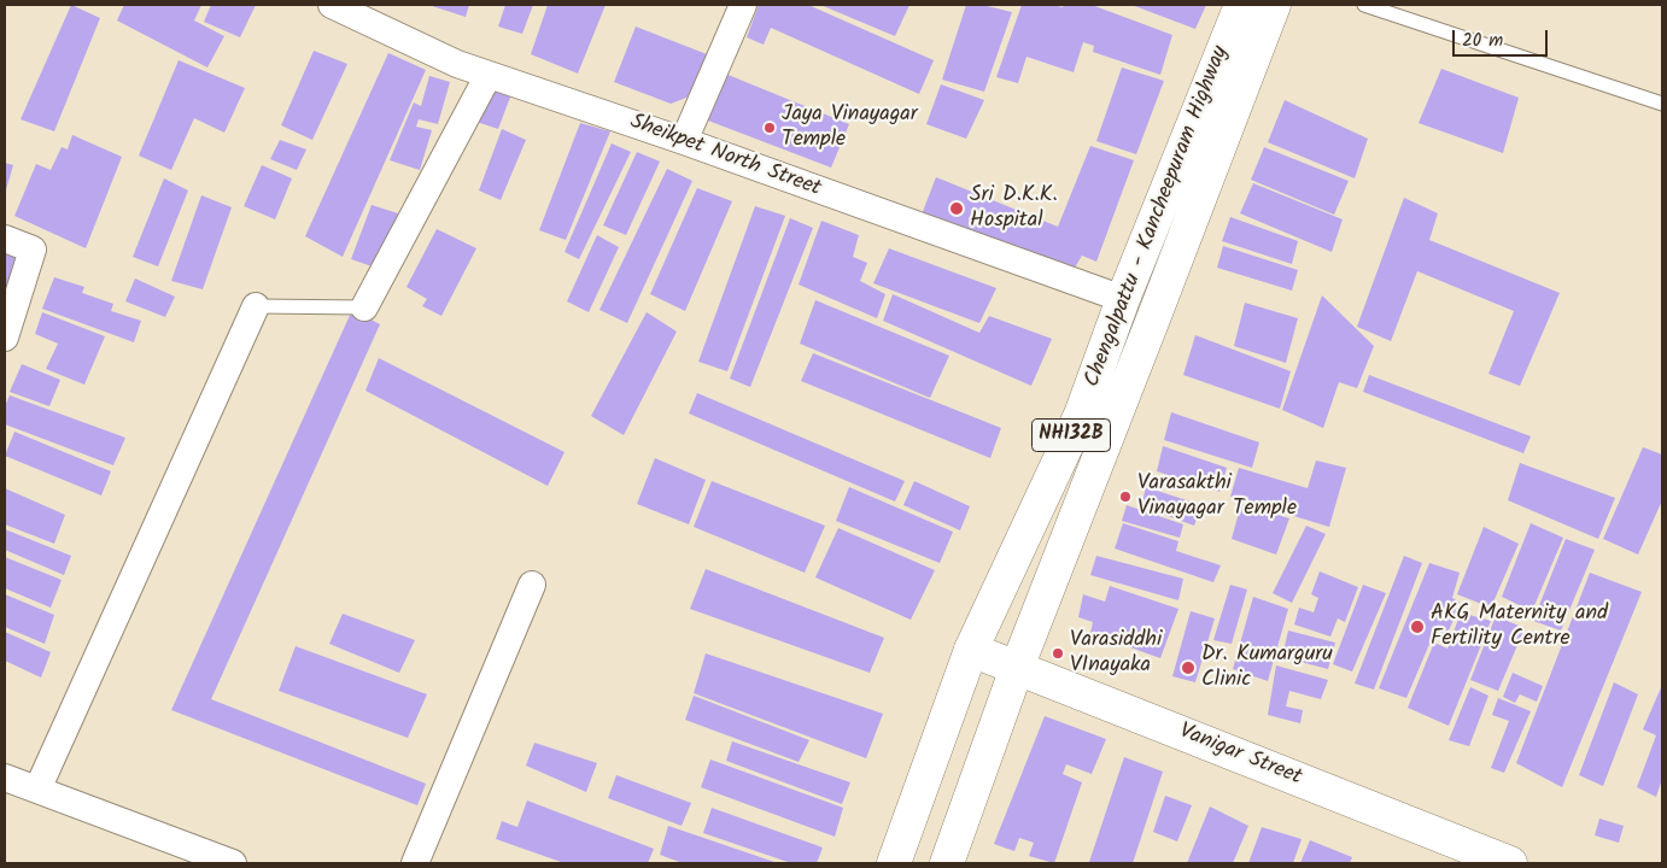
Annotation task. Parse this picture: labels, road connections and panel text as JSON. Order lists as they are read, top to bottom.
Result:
{
  "streets": {
    "main road": ["Chengalpattu - Kancheepuram Highway", "NH132B", "Vanigar Street"],
    "street": ["Sheikpet North Street"]
  },
  "crossings": [
    ["Sheikpet North Street", "Chengalpattu - Kancheepuram Highway"],
    ["Chengalpattu - Kancheepuram Highway", "Vanigar Street"]
  ],
  "places": [
    "Jaya Vinayagar Temple",
    "Sri D.K.K. Hospital",
    "Varasakthi Vinayagar Temple",
    "AKG Maternity and Fertility Centre",
    "Varasiddhi VInayaka",
    "Dr. Kumarguru Clinic"
  ],
  "scale_bar": "20 m"
}
